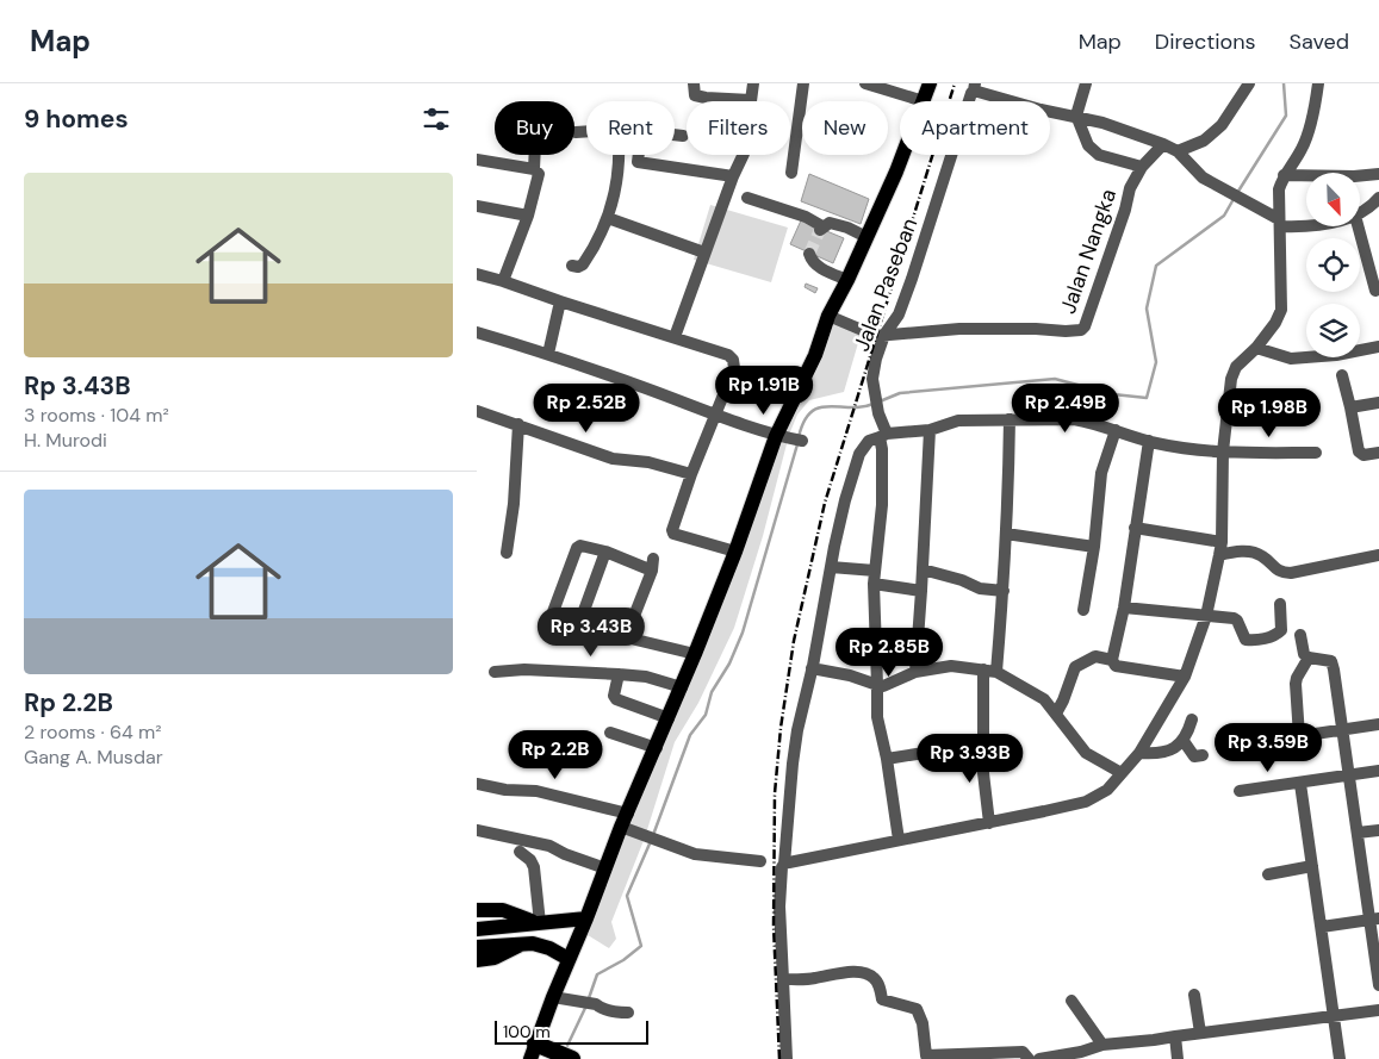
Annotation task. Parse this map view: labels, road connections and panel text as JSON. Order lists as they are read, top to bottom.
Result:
{
  "streets": {
    "street": ["Jalan Nangka", "Jalan Paseban"]
  },
  "crossings": [
    ["Jalan Nangka", "Jalan Paseban"]
  ],
  "scale_bar": "100 m",
  "north": "bottom right",
  "page": {
    "header": "Map",
    "nav": ["Map", "Directions", "Saved"],
    "heading": "9 homes",
    "chip": [
      "Buy",
      "Rent",
      "Filters",
      "New",
      "Apartment"
    ],
    "list": [
      {
        "name": "Rp 3.43B",
        "note": "3 rooms · 104 m² · H. Murodi"
      },
      {
        "name": "Rp 2.2B",
        "note": "2 rooms · 64 m² · Gang A. Musdar"
      }
    ],
    "price": [
      "Rp 1.91B",
      "Rp 2.52B",
      "Rp 2.49B",
      "Rp 1.98B",
      "Rp 3.43B",
      "Rp 2.85B",
      "Rp 3.59B",
      "Rp 2.2B",
      "Rp 3.93B"
    ],
    "scale": "100 m"
  }
}
